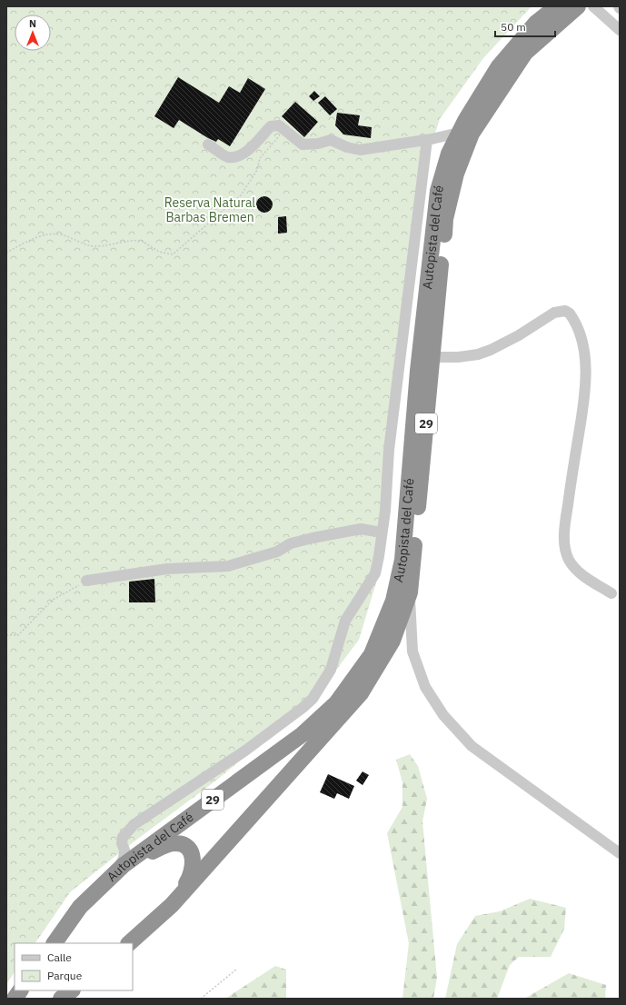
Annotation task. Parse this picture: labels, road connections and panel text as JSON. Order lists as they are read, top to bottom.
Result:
{
  "streets": {
    "highway": ["Autopista del Café", "29"]
  },
  "parks": ["Reserva Natural Barbas Bremen"],
  "legend": ["Calle", "Parque"],
  "scale_bar": "50 m",
  "north": "top"
}
